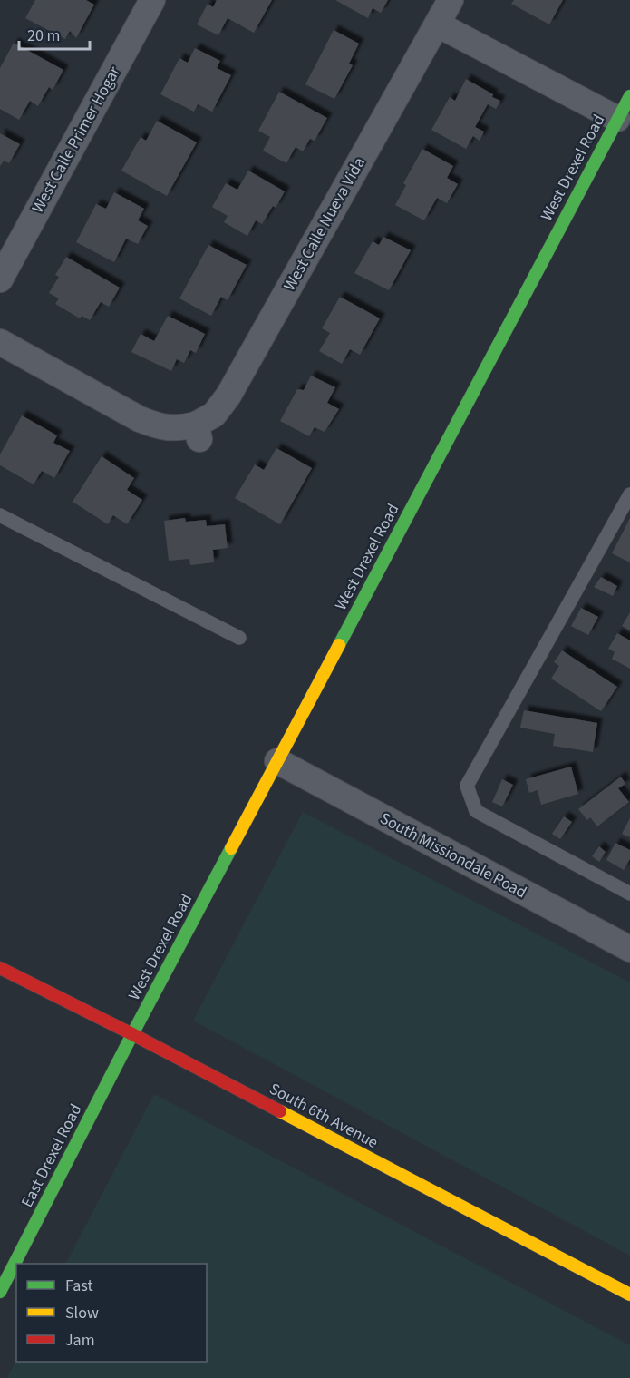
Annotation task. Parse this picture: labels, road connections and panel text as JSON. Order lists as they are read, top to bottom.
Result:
{
  "streets": {
    "street": [
      "West Calle Primer Hogar",
      "West Drexel Road",
      "West Calle Nueva Vida",
      "South Missiondale Road",
      "South 6th Avenue",
      "East Drexel Road"
    ]
  },
  "crossings": [
    ["West Drexel Road", "South Missiondale Road"],
    ["West Drexel Road", "South 6th Avenue"],
    ["West Drexel Road", "East Drexel Road"],
    ["South 6th Avenue", "East Drexel Road"]
  ],
  "legend": ["Fast", "Slow", "Jam"],
  "scale_bar": "20 m"
}
